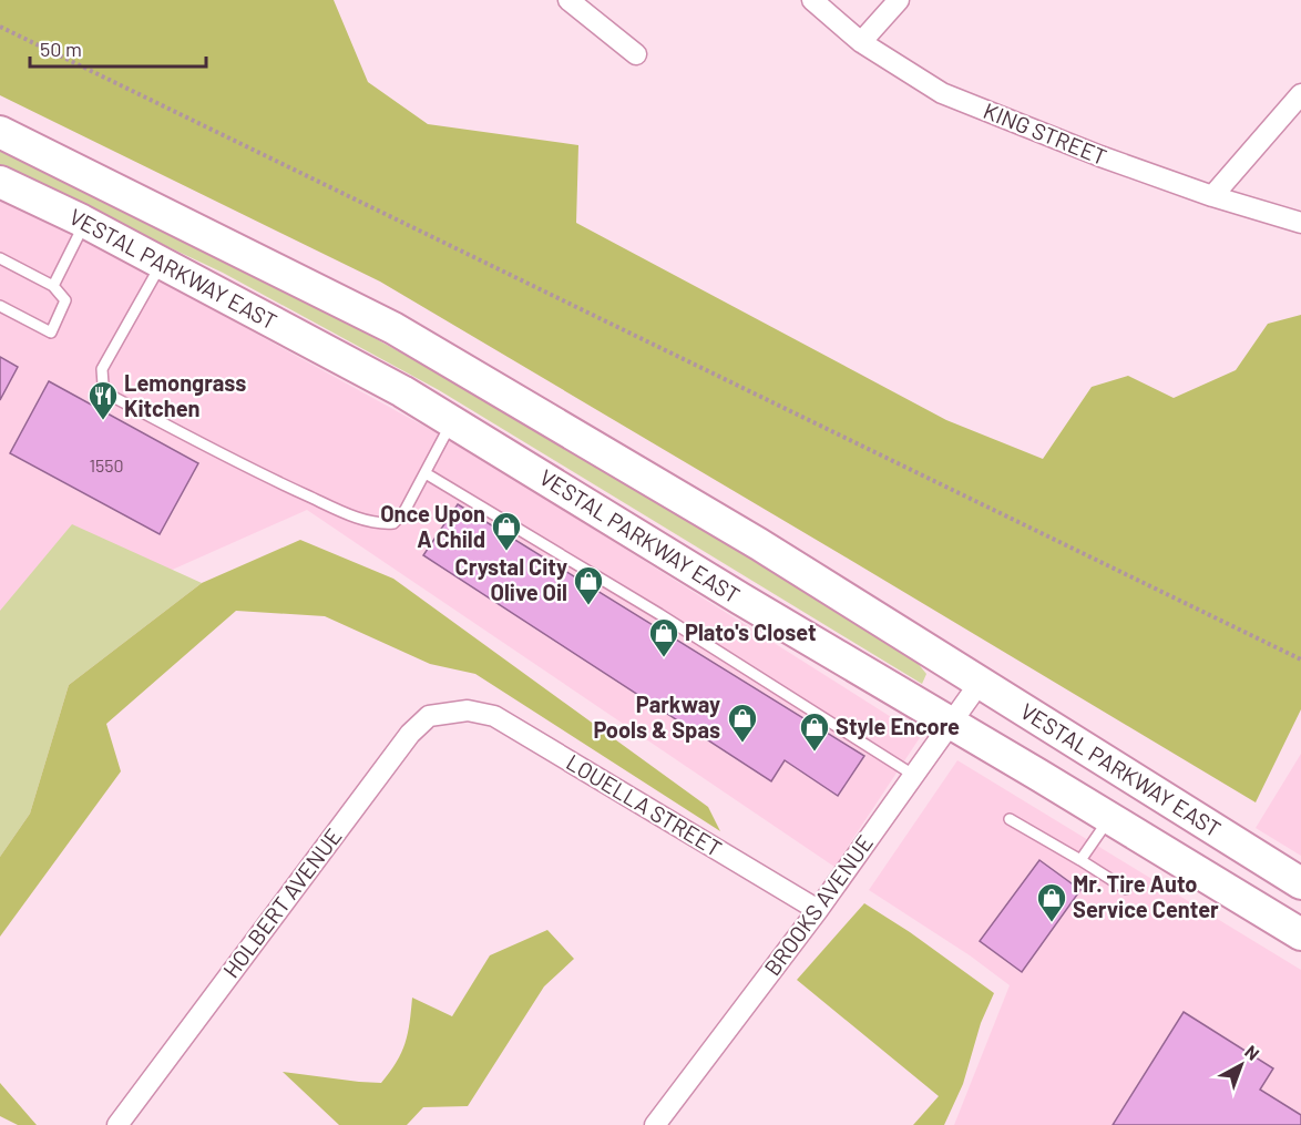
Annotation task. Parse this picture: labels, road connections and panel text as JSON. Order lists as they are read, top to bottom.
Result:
{
  "streets": {
    "main road": ["VESTAL PARKWAY EAST"],
    "street": [
      "KING STREET",
      "LOUELLA STREET",
      "HOLBERT AVENUE",
      "BROOKS AVENUE"
    ]
  },
  "crossings": [
    ["VESTAL PARKWAY EAST", "BROOKS AVENUE"],
    ["LOUELLA STREET", "HOLBERT AVENUE"],
    ["LOUELLA STREET", "BROOKS AVENUE"]
  ],
  "places": {
    "restaurant": ["Lemongrass Kitchen"],
    "shop": [
      "Once Upon A Child",
      "Crystal City Olive Oil",
      "Plato's Closet",
      "Parkway Pools & Spas",
      "Style Encore",
      "Mr. Tire Auto Service Center"
    ]
  },
  "house_numbers": ["1550"],
  "scale_bar": "50 m",
  "north": "top right"
}
